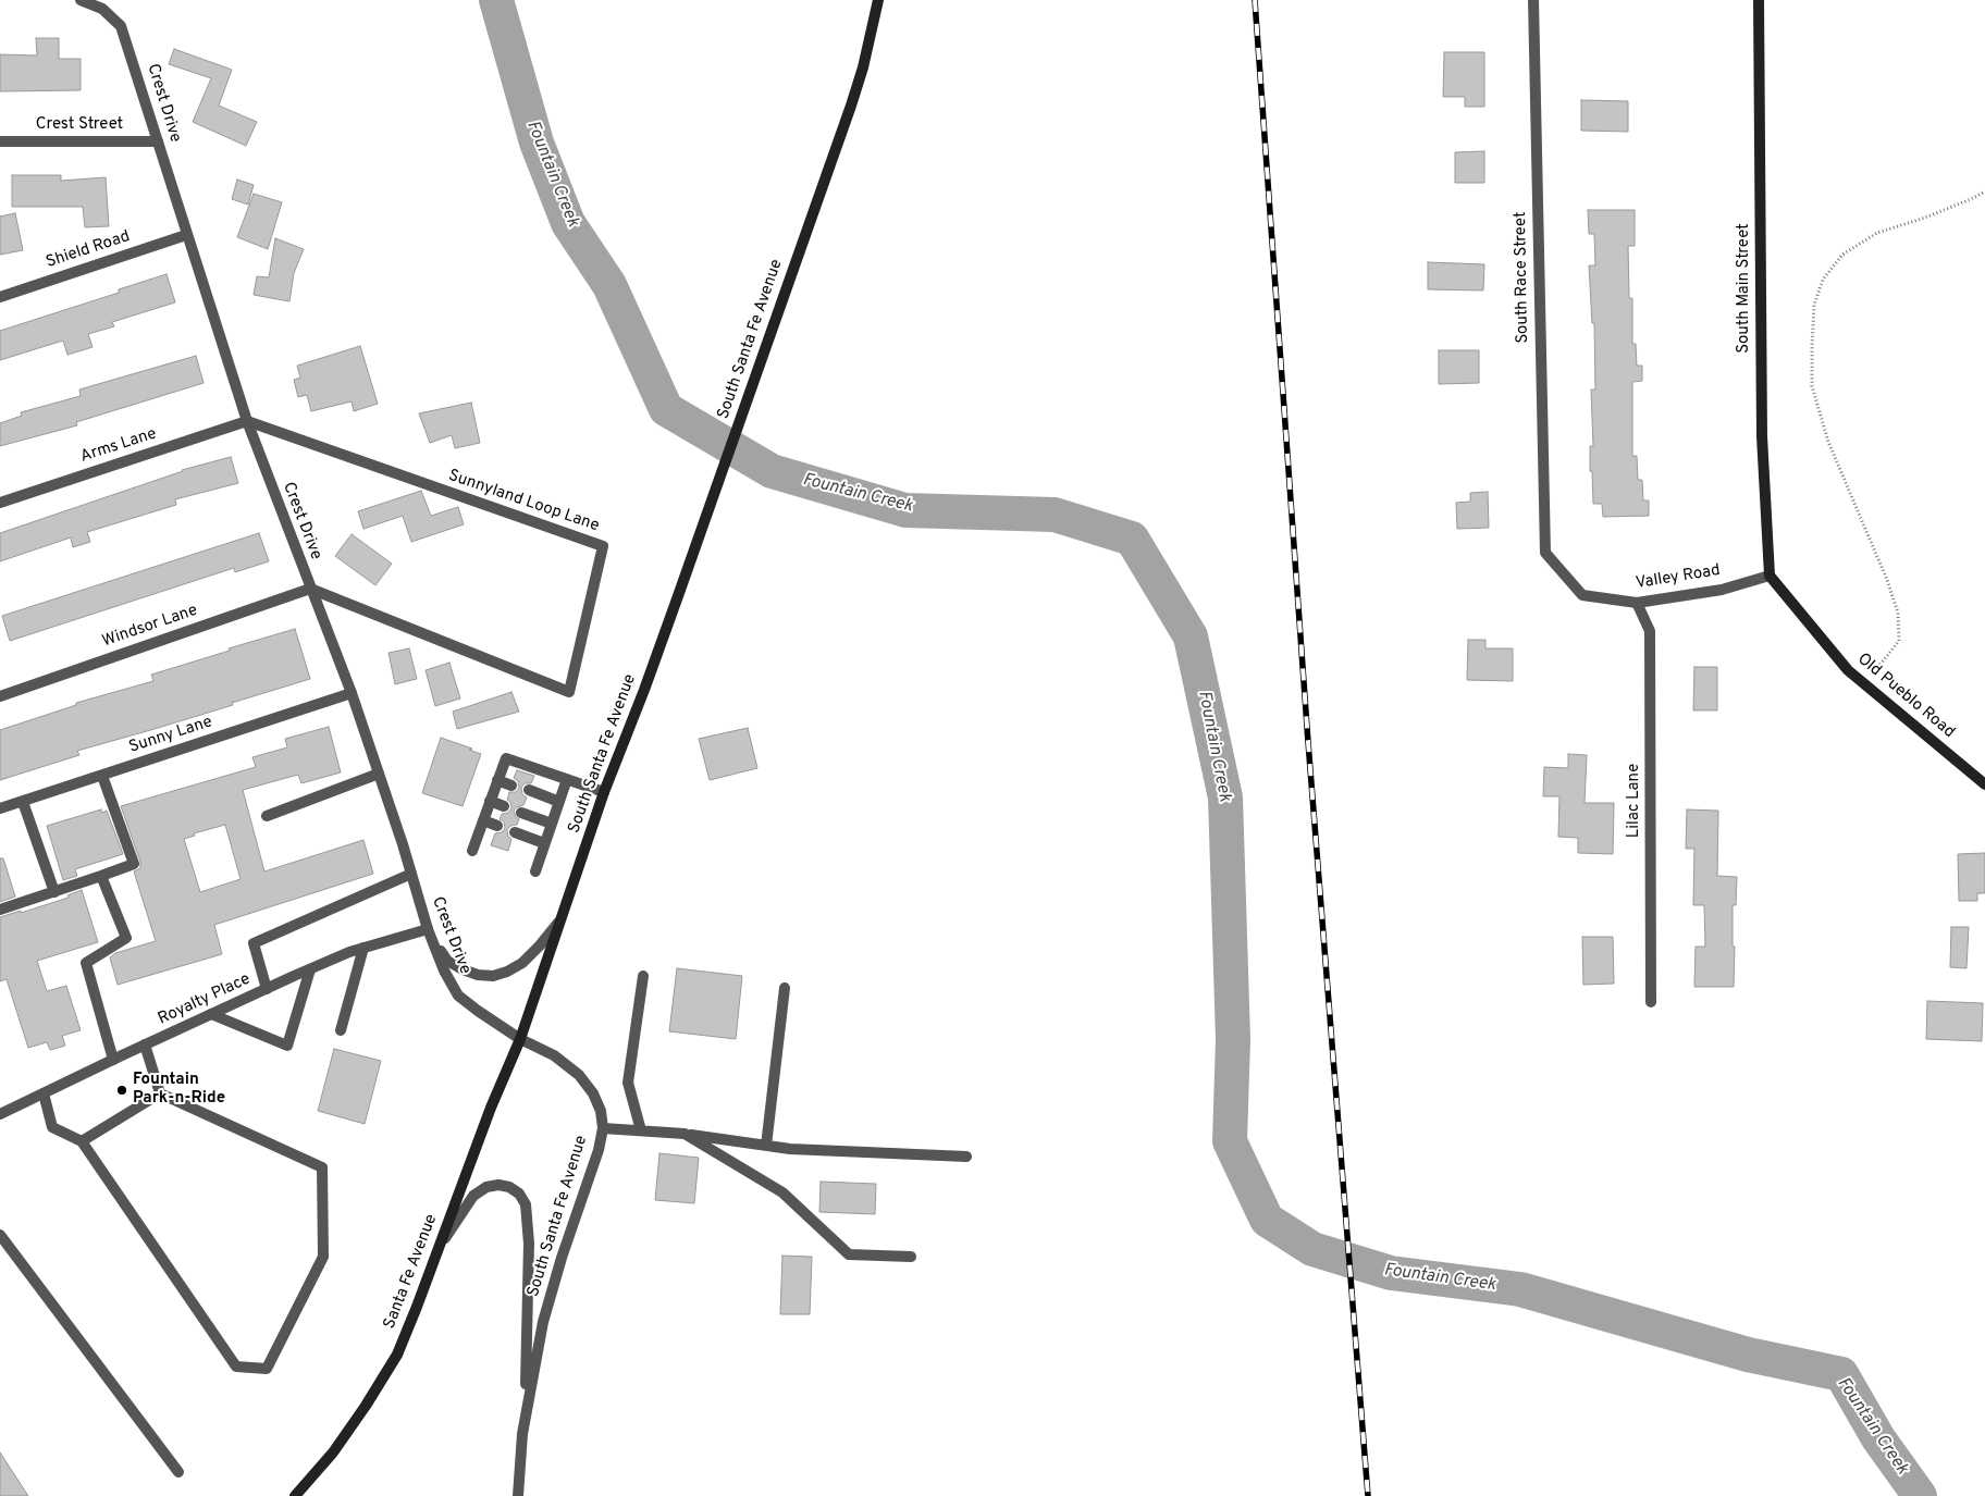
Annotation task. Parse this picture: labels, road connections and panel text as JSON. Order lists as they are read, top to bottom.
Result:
{
  "streets": {
    "main road": [
      "South Main Street",
      "South Santa Fe Avenue",
      "Old Pueblo Road",
      "Santa Fe Avenue"
    ],
    "street": [
      "Crest Drive",
      "Crest Street",
      "Shield Road",
      "South Race Street",
      "Arms Lane",
      "Sunnyland Loop Lane",
      "Valley Road",
      "Windsor Lane",
      "Sunny Lane",
      "Lilac Lane",
      "Royalty Place"
    ]
  },
  "crossings": [
    ["Crest Drive", "Crest Street"],
    ["Crest Drive", "Shield Road"],
    ["Crest Drive", "South Santa Fe Avenue"],
    ["Crest Drive", "Arms Lane"],
    ["Crest Drive", "Sunnyland Loop Lane"],
    ["Crest Drive", "Windsor Lane"],
    ["Crest Drive", "Sunny Lane"],
    ["Crest Drive", "Royalty Place"],
    ["Crest Drive", "Santa Fe Avenue"],
    ["South Race Street", "Valley Road"],
    ["South Main Street", "Valley Road"],
    ["South Main Street", "Old Pueblo Road"],
    ["South Santa Fe Avenue", "Santa Fe Avenue"],
    ["Arms Lane", "Sunnyland Loop Lane"],
    ["Sunnyland Loop Lane", "Windsor Lane"],
    ["Valley Road", "Old Pueblo Road"],
    ["Valley Road", "Lilac Lane"]
  ],
  "water": ["Fountain Creek"],
  "places": ["Fountain Park-n-Ride"]
}
